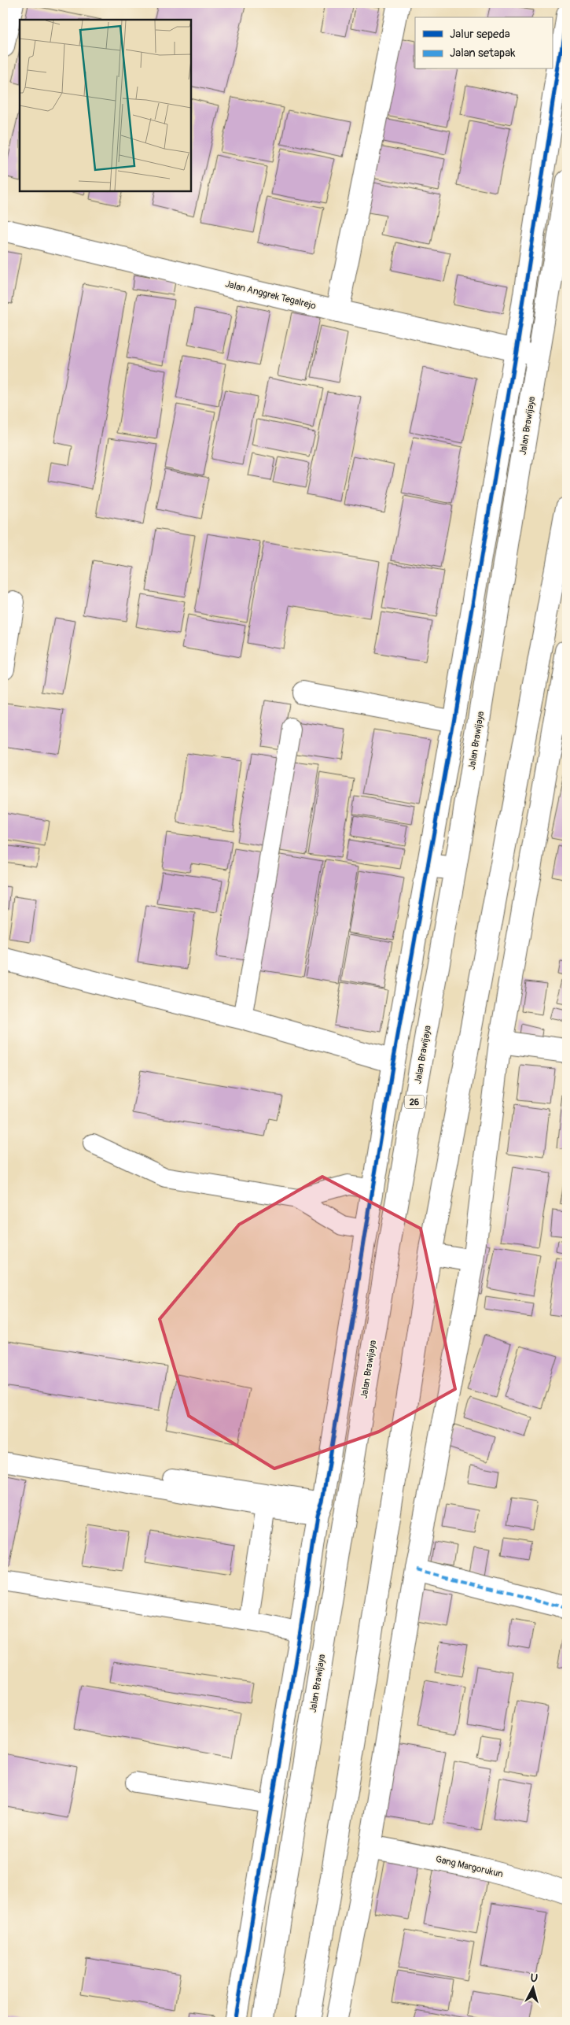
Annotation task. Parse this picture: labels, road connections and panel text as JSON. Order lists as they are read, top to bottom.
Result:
{
  "streets": {
    "main road": [
      "Jalan Anggrek Tegalrejo",
      "Jalan Brawijaya",
      "26",
      "Gang Margorukun"
    ]
  },
  "crossings": [
    ["Jalan Anggrek Tegalrejo", "Jalan Brawijaya"]
  ],
  "legend": ["Jalur sepeda", "Jalan setapak"],
  "north": "top"
}
